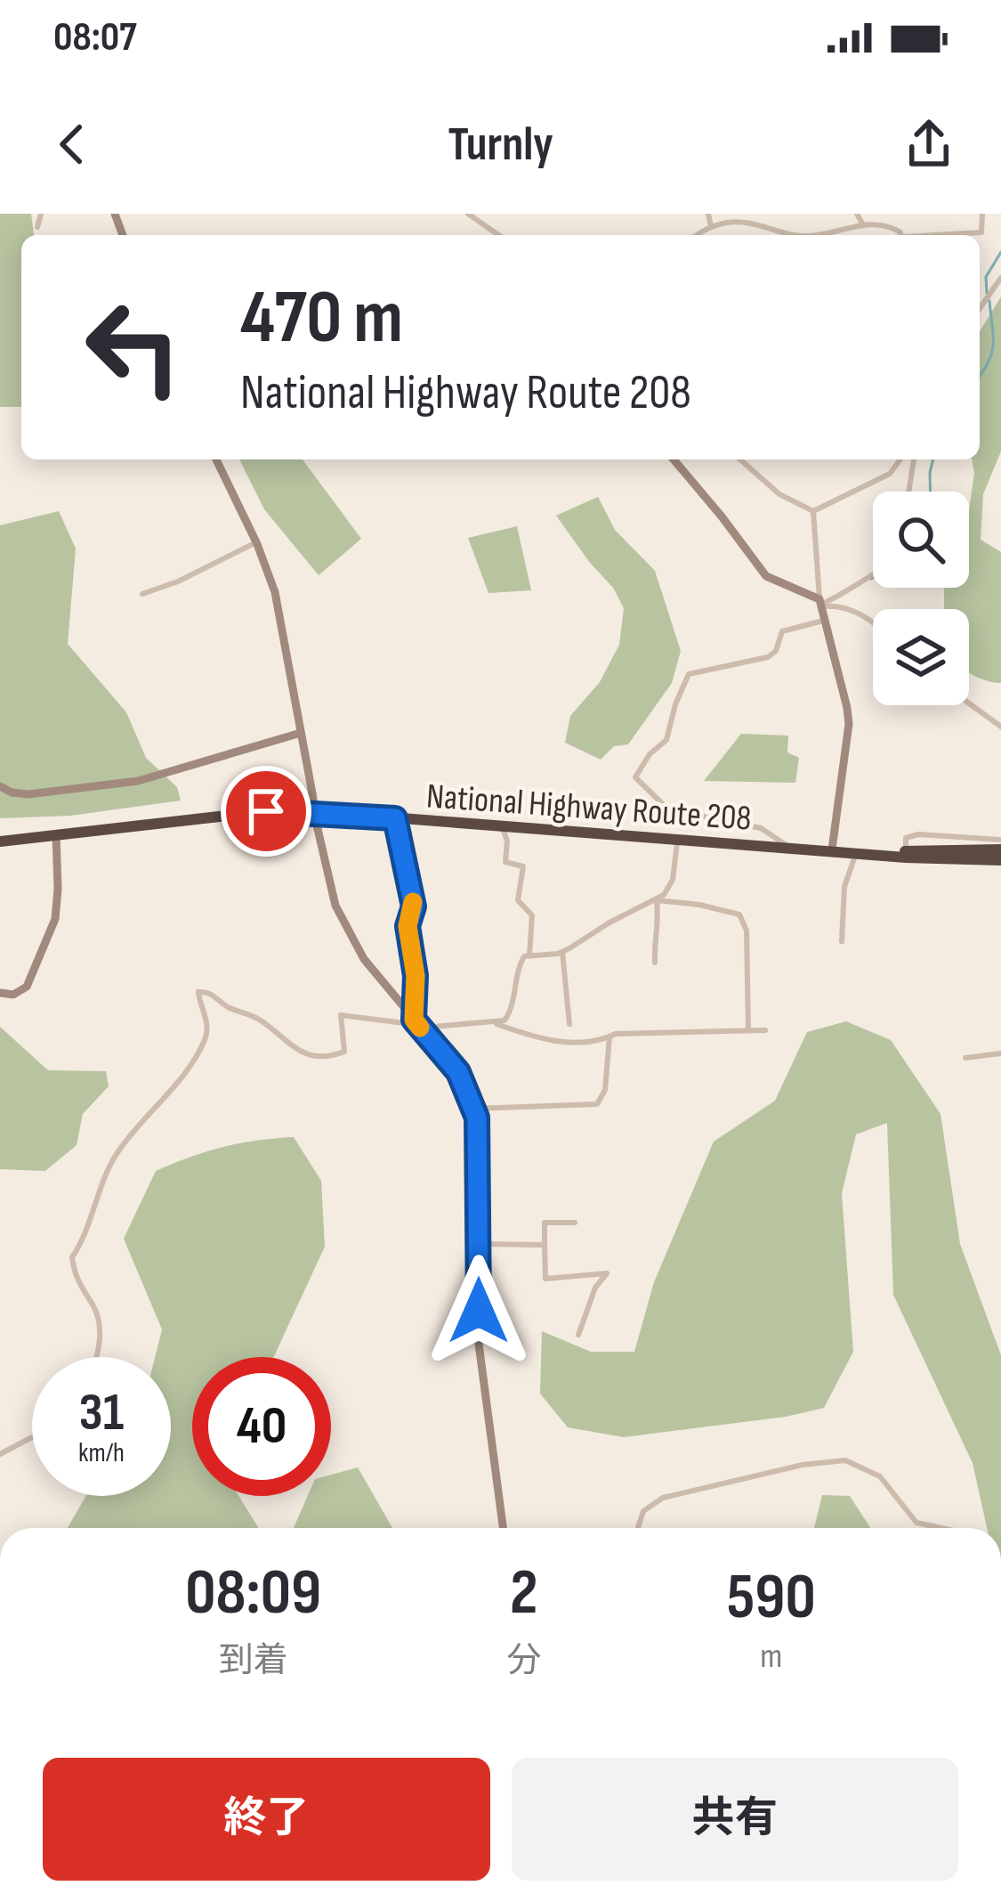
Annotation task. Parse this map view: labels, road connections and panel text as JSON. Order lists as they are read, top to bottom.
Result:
{
  "streets": {
    "highway": ["National Highway Route 208"]
  },
  "page": {
    "status": "08:07",
    "header": "Turnly",
    "turn": ["470 m", "National Highway Route 208"],
    "speed": "31 km/h",
    "limit": "40",
    "eta": [
      "08:09",
      "到着",
      "2",
      "分",
      "590",
      "m"
    ],
    "buttons": ["終了", "共有"]
  }
}
